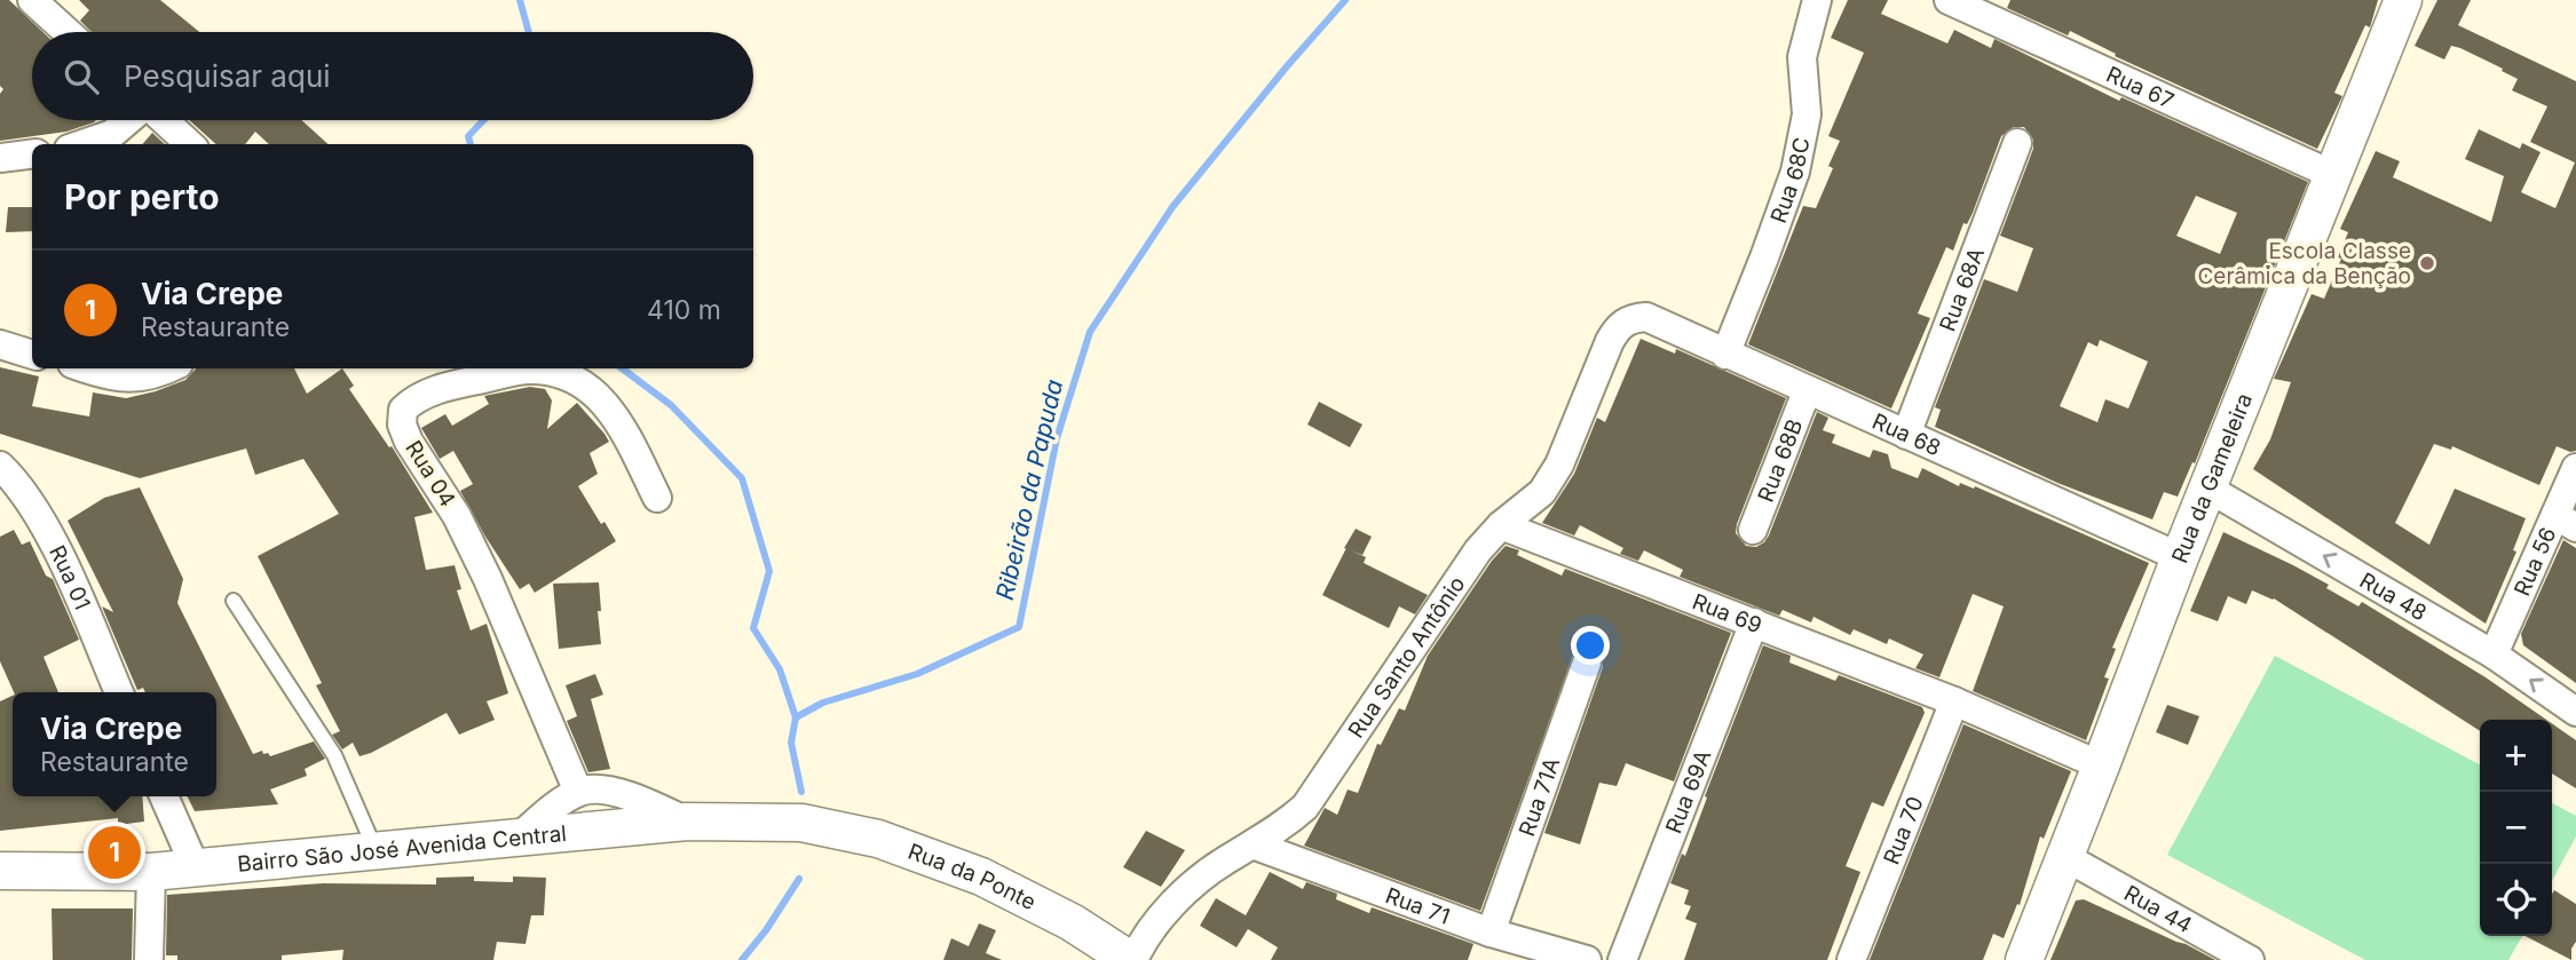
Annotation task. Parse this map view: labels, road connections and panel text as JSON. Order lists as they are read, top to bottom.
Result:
{
  "streets": {
    "street": [
      "Rua 67",
      "Rua 68C",
      "Rua 68A",
      "Rua 68",
      "Rua 68B",
      "Rua 04",
      "Rua da Gameleira",
      "Rua 56",
      "Rua 01",
      "Rua 48",
      "Rua 69",
      "Rua Santo Antônio",
      "Rua 69A",
      "Rua 71A",
      "Rua 70",
      "Bairro São José Avenida Central",
      "Rua da Ponte",
      "Rua 71",
      "Rua 44"
    ]
  },
  "crossings": [
    ["Rua 67", "Rua da Gameleira"],
    ["Rua 68C", "Rua 68"],
    ["Rua 68A", "Rua 68"],
    ["Rua 68", "Rua 68B"],
    ["Rua 68", "Rua da Gameleira"],
    ["Rua 68", "Rua Santo Antônio"],
    ["Rua da Gameleira", "Rua 48"],
    ["Rua da Gameleira", "Rua 69"],
    ["Rua da Gameleira", "Rua 44"],
    ["Rua 56", "Rua 48"],
    ["Rua 69", "Rua Santo Antônio"],
    ["Rua 69", "Rua 69A"],
    ["Rua 69", "Rua 70"],
    ["Rua Santo Antônio", "Rua da Ponte"],
    ["Rua Santo Antônio", "Rua 71"],
    ["Rua 71A", "Rua 71"],
    ["Bairro São José Avenida Central", "Rua da Ponte"]
  ],
  "one_way": ["Rua 48"],
  "water": ["Ribeirão da Papuda"],
  "places": ["Escola Classe Cerâmica da Benção"],
  "page": {
    "search": "Pesquisar aqui",
    "heading": "Por perto",
    "list": [
      {
        "mark": "1",
        "name": "Via Crepe",
        "note": "Restaurante",
        "value": "410 m"
      }
    ],
    "popup": ["Via Crepe", "Restaurante"],
    "map_buttons": ["+", "−"],
    "pins": "1"
  }
}
